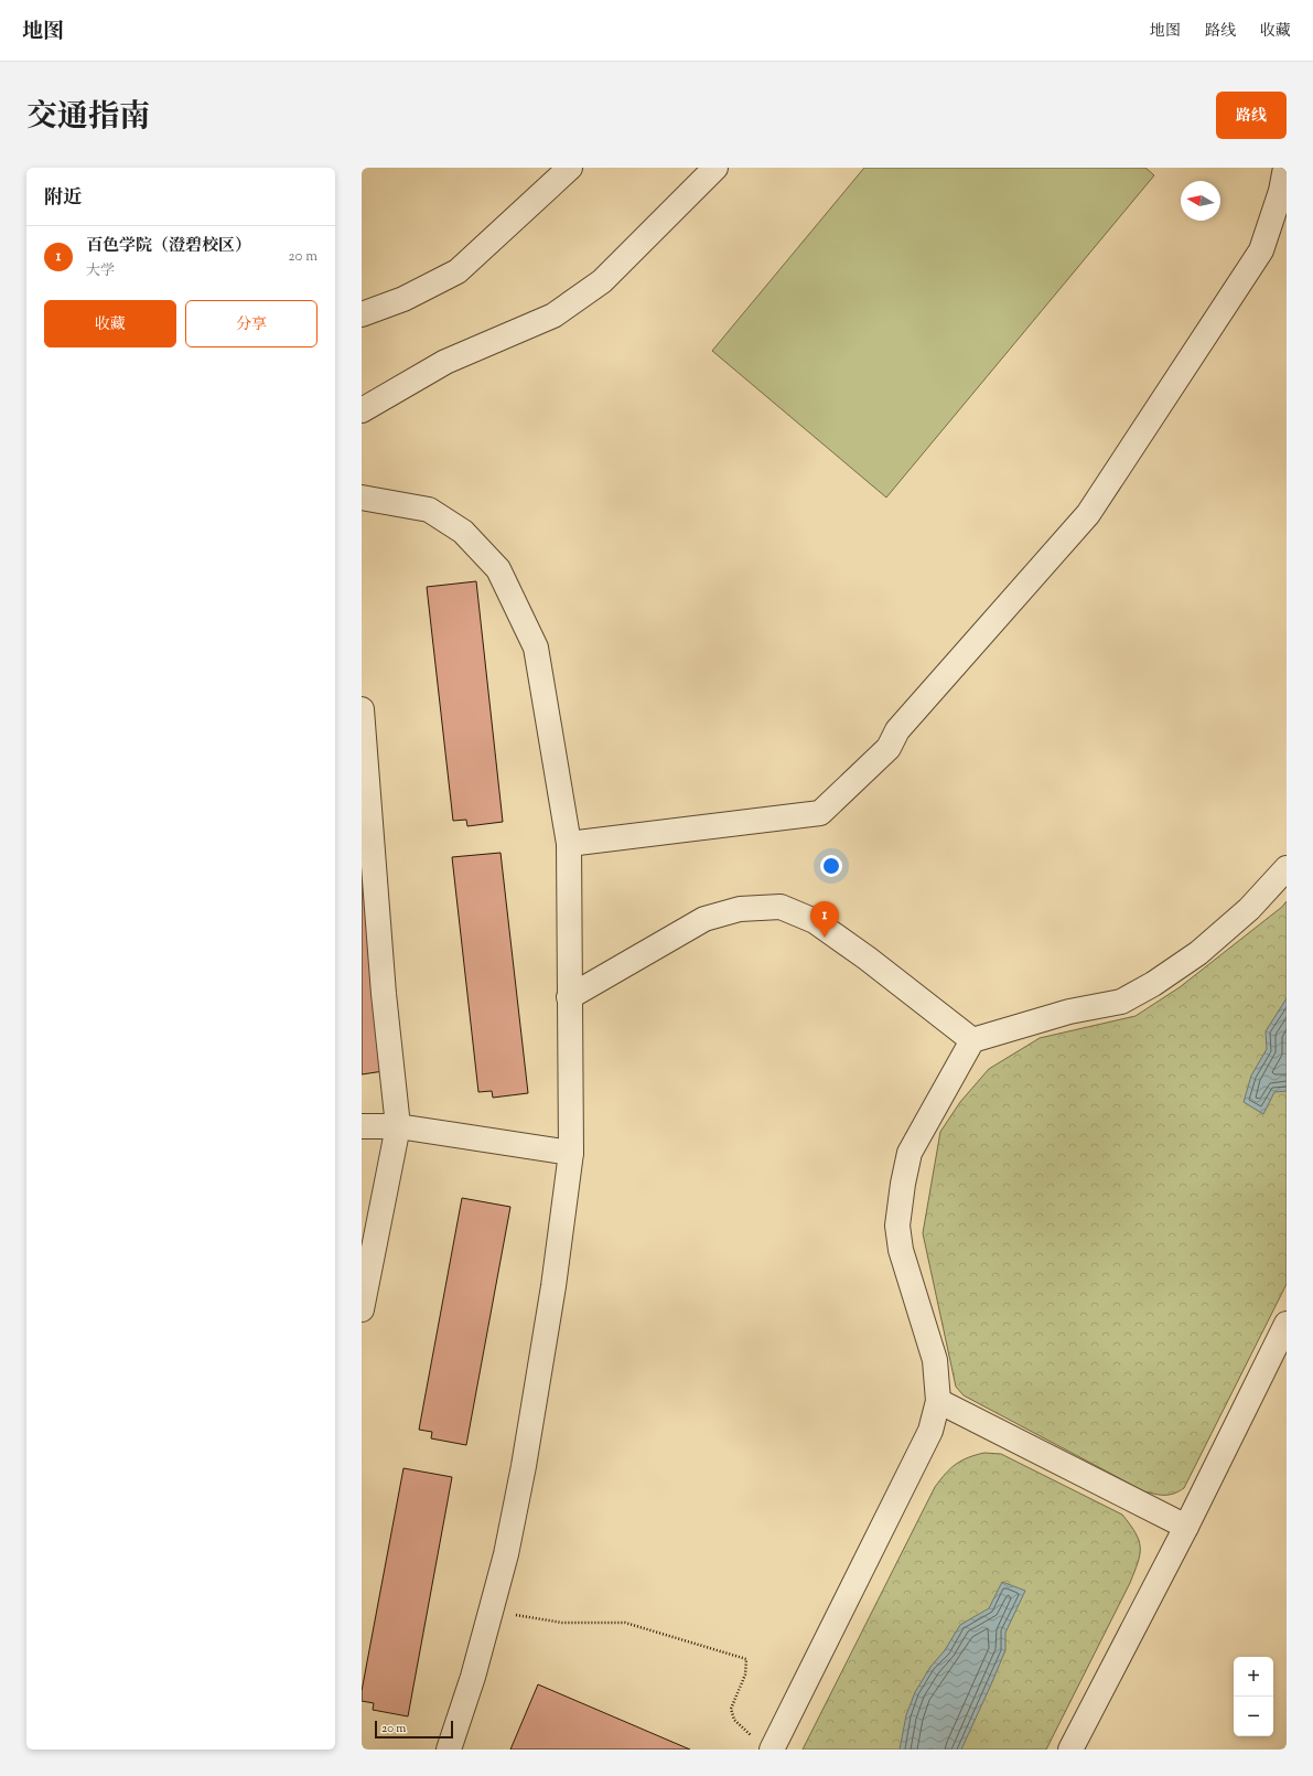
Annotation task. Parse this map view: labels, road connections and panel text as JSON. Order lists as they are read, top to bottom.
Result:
{
  "scale_bar": "20 m",
  "north": "left",
  "page": {
    "header": "地图",
    "nav": ["地图", "路线", "收藏"],
    "title": "交通指南",
    "buttons": [
      "路线",
      ["收藏", "分享"]
    ],
    "heading": "附近",
    "list": [
      {
        "mark": "1",
        "name": "百色学院（澄碧校区）",
        "note": "大学",
        "value": "20 m"
      }
    ],
    "pins": "1",
    "map_buttons": ["+", "−"],
    "scale": "20 m"
  }
}
